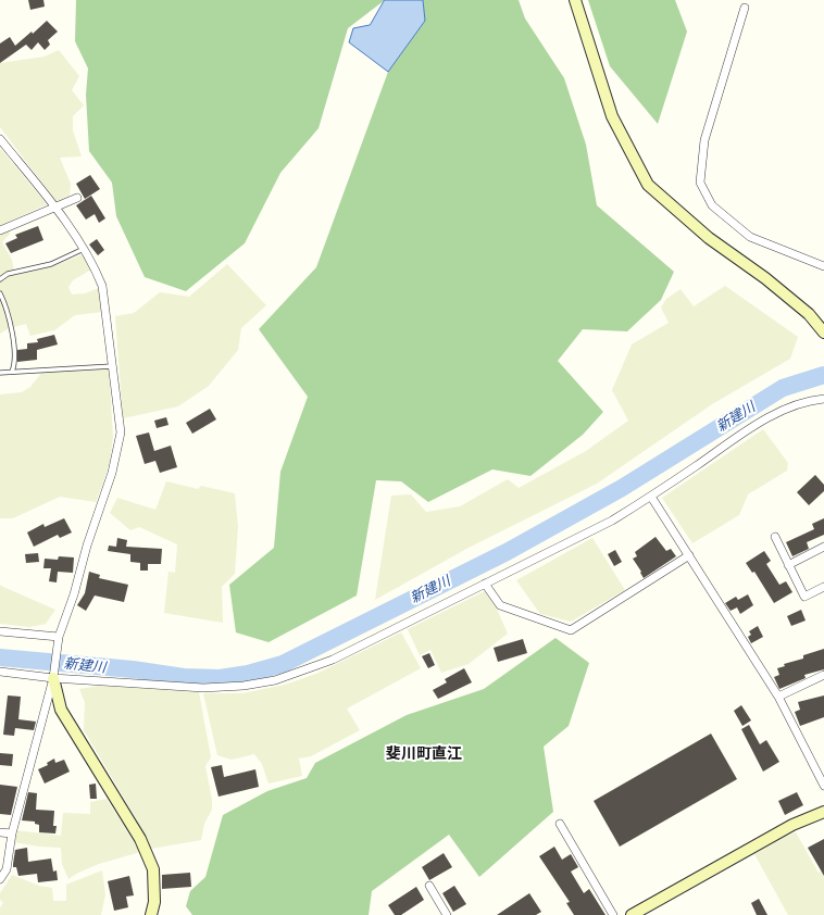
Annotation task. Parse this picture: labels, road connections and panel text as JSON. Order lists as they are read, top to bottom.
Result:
{
  "districts": ["斐川町直江"],
  "water": ["新建川"]
}
